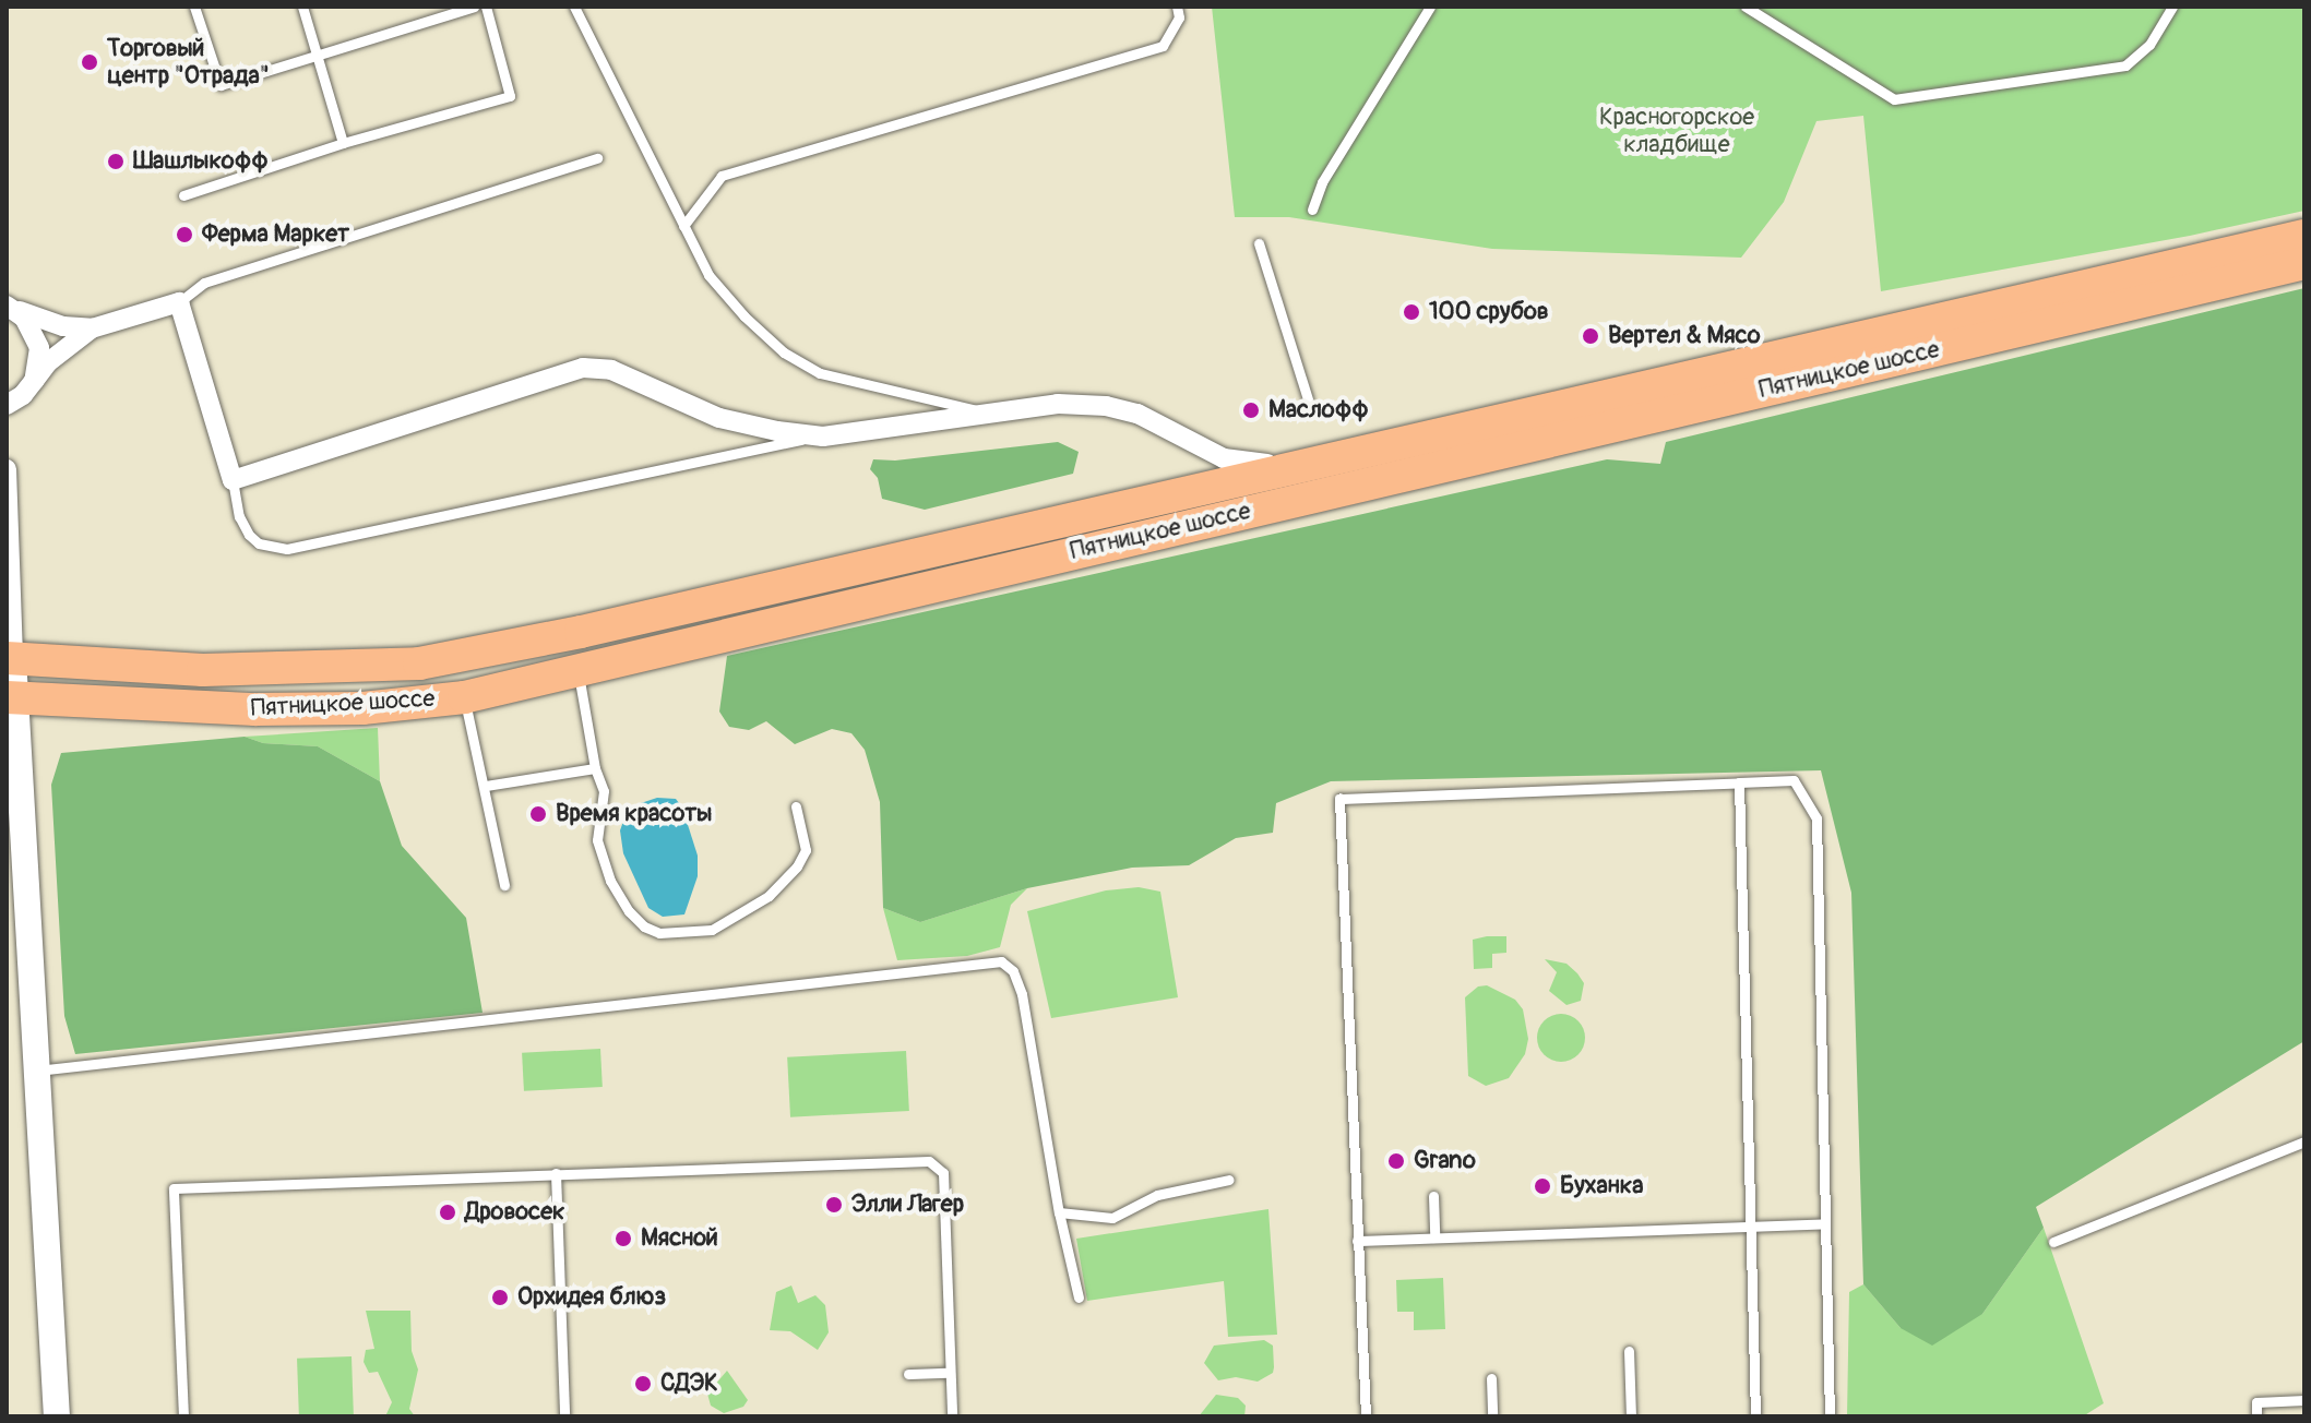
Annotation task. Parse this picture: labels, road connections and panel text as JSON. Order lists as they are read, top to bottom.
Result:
{
  "streets": {
    "main road": ["Пятницкое шоссе"]
  },
  "parks": ["Красногорское кладбище"],
  "places": [
    "Торговый центр \"Отрада\"",
    "Шашлыкофф",
    "Ферма Маркет",
    "100 срубов",
    "Вертел & Мясо",
    "Маслофф",
    "Время красоты",
    "Grano",
    "Буханка",
    "Элли Лагер",
    "Дровосек",
    "Мясной",
    "Орхидея блюз",
    "СДЭК"
  ]
}
